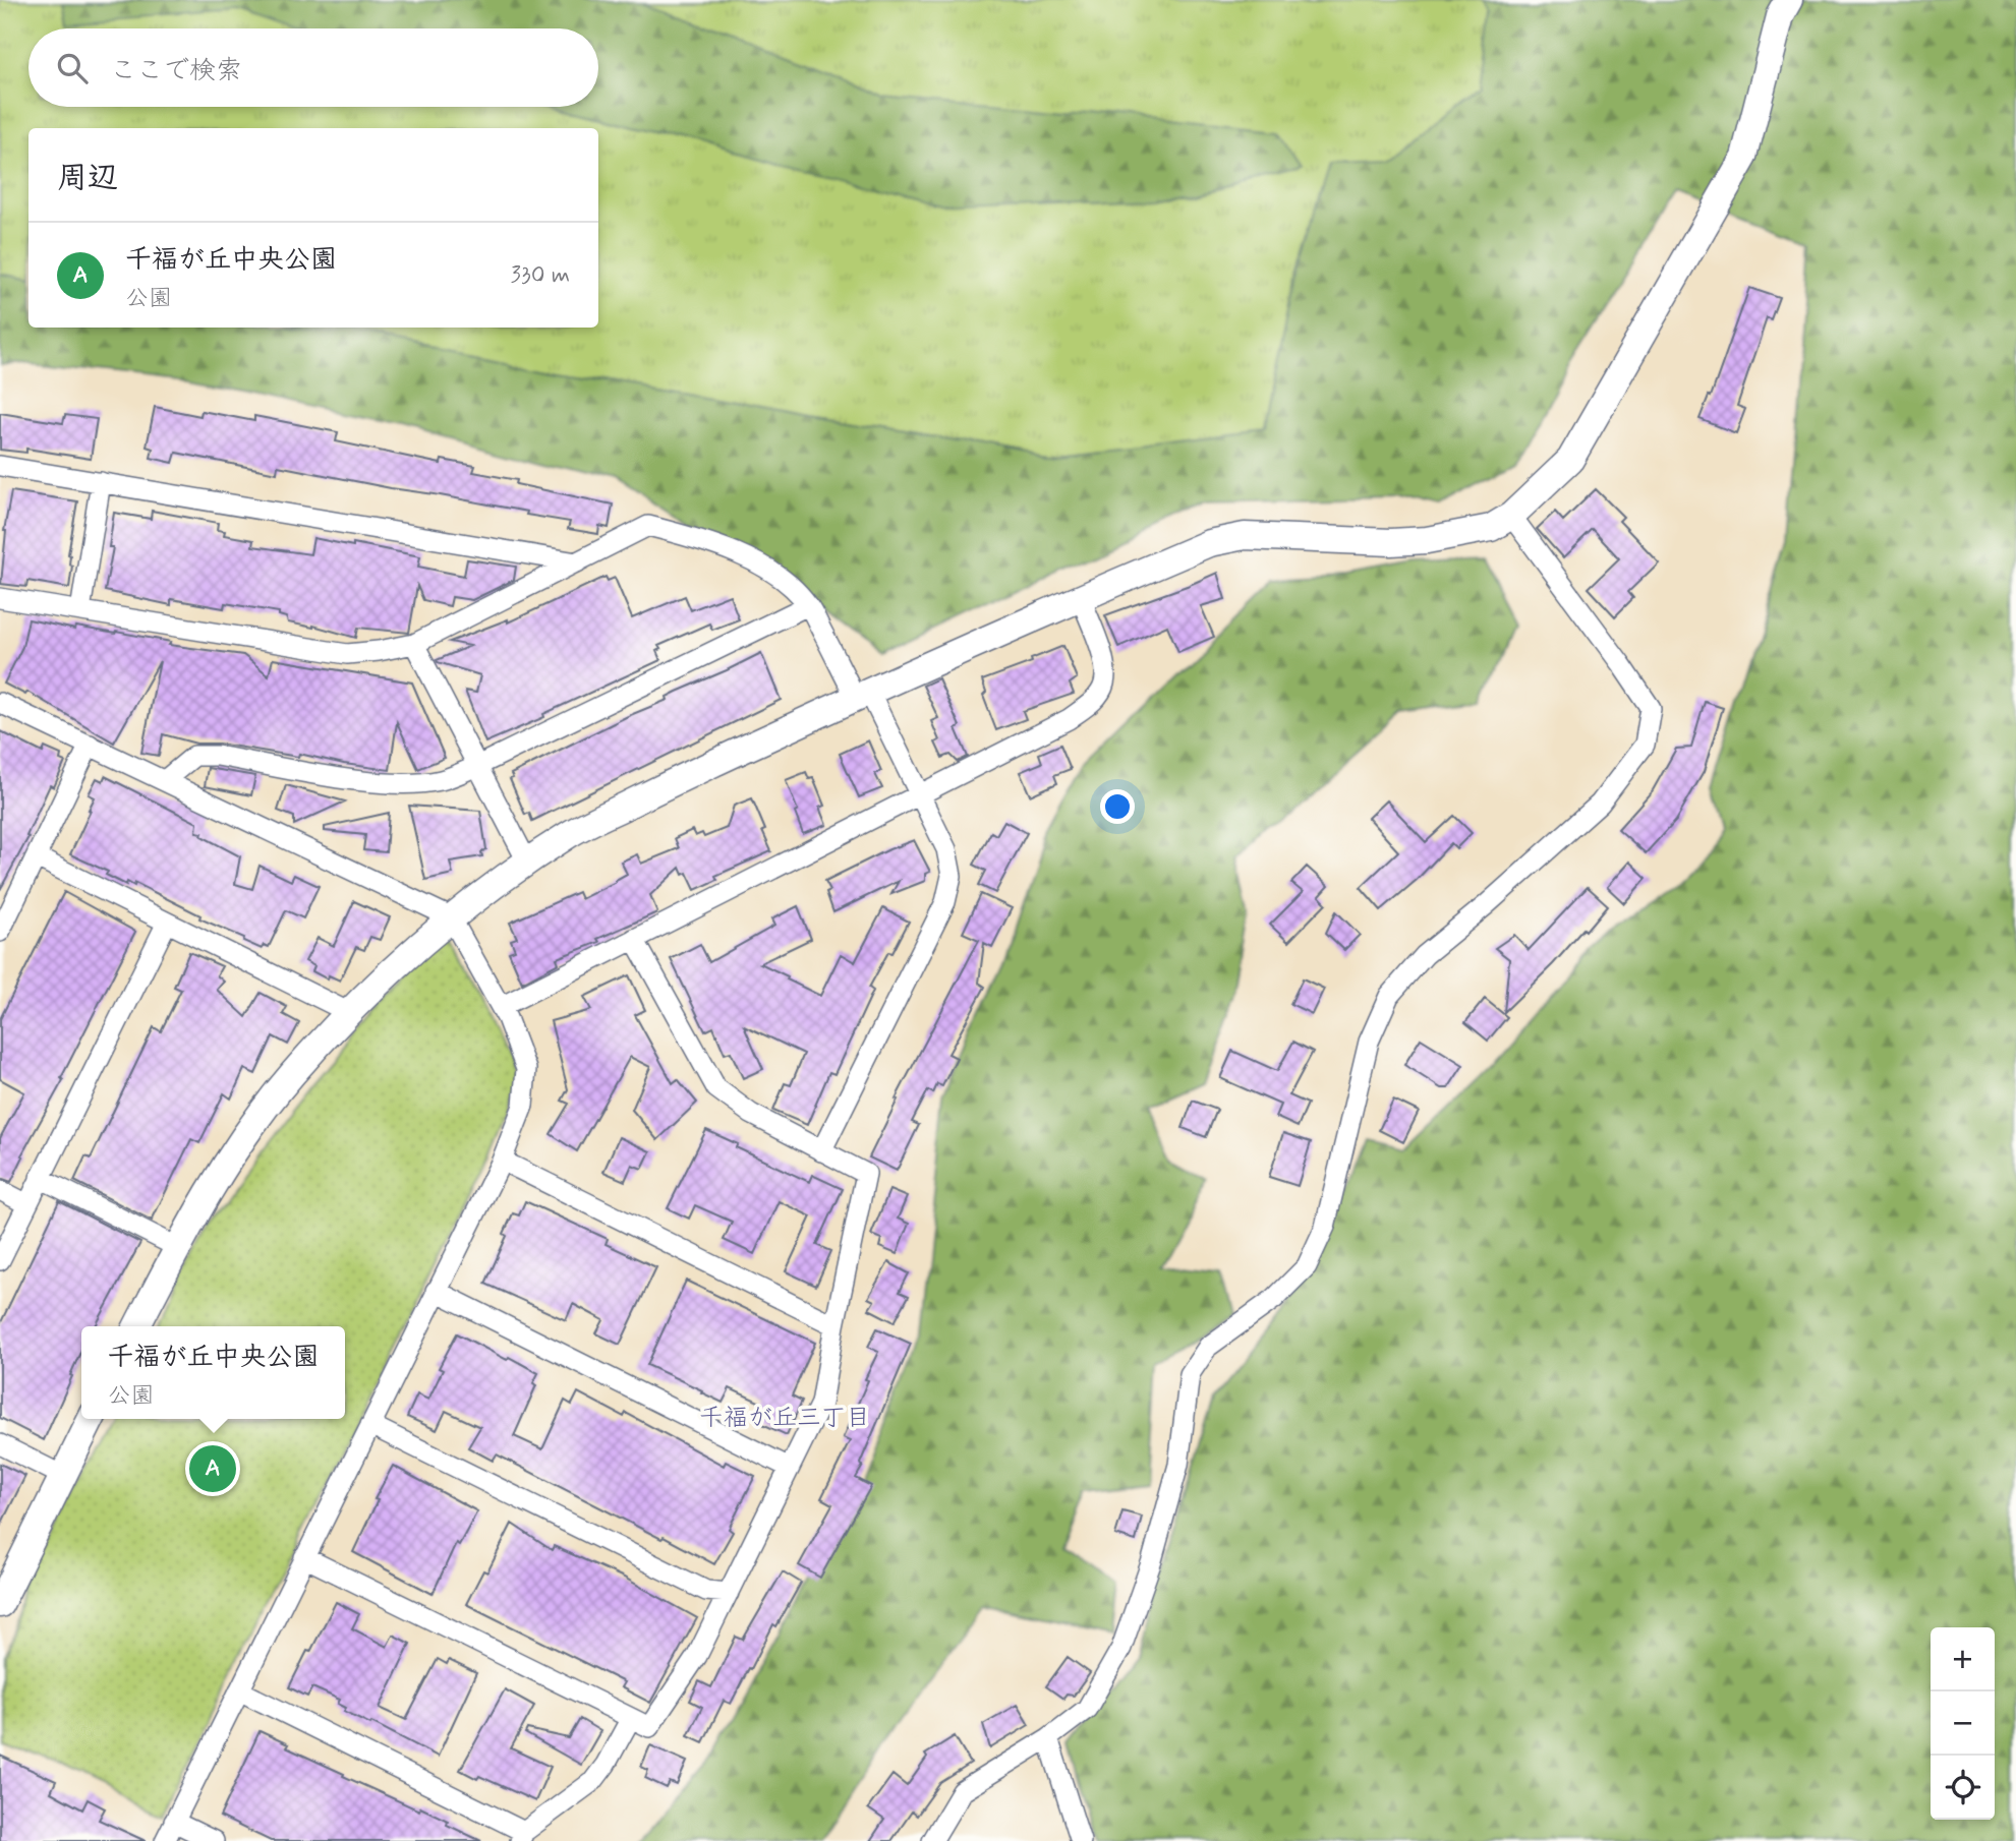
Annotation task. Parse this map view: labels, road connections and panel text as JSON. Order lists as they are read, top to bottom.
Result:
{
  "districts": ["千福が丘三丁目"],
  "page": {
    "search": "ここで検索",
    "heading": "周辺",
    "list": [
      {
        "mark": "A",
        "name": "千福が丘中央公園",
        "note": "公園",
        "value": "330 m"
      }
    ],
    "popup": ["千福が丘中央公園", "公園"],
    "pins": "A",
    "map_buttons": ["+", "−"]
  }
}
